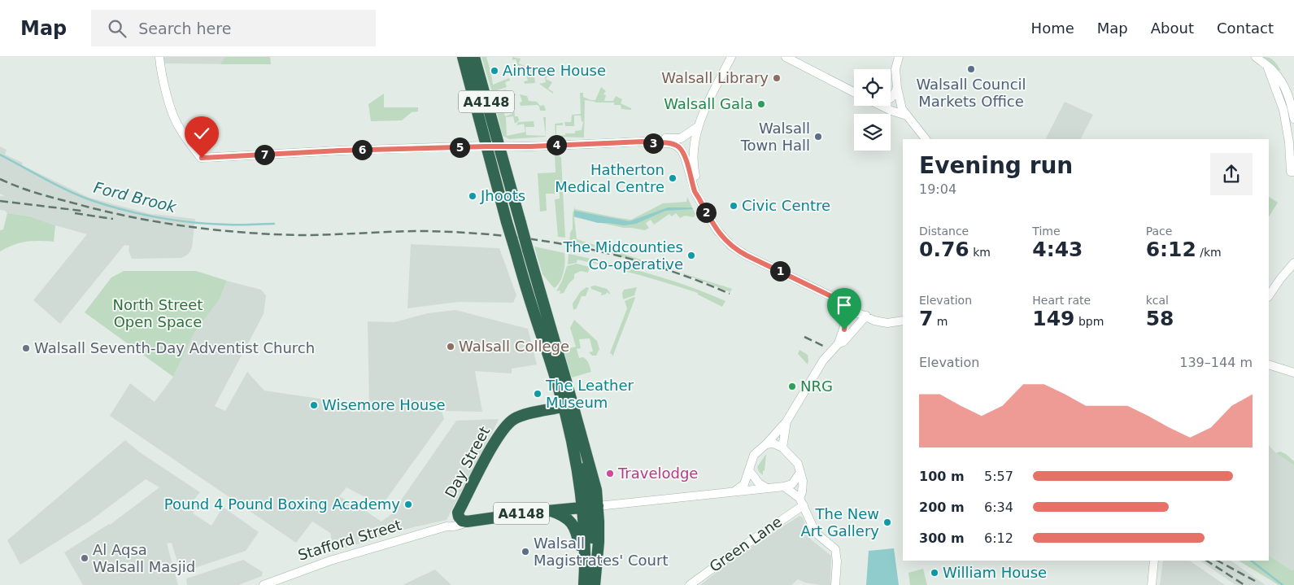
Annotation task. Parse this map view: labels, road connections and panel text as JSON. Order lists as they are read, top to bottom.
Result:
{
  "streets": {
    "highway": ["A4148", "Day Street", "Stafford Street"],
    "street": ["Green Lane"]
  },
  "crossings": [
    ["A4148", "Day Street"],
    ["A4148", "Stafford Street"],
    ["Day Street", "Stafford Street"]
  ],
  "water": ["Ford Brook"],
  "parks": ["North Street Open Space"],
  "places": [
    "Walsall Council Markets Office",
    "Aintree House",
    "Walsall Library",
    "Walsall Gala",
    "Walsall Town Hall",
    "Hatherton Medical Centre",
    "Jhoots",
    "Civic Centre",
    "The Midcounties Co-operative",
    "Walsall College",
    "Walsall Seventh-Day Adventist Church",
    "NRG",
    "The Leather Museum",
    "Wisemore House",
    "Travelodge",
    "Pound 4 Pound Boxing Academy",
    "The New Art Gallery",
    "Walsall Magistrates' Court",
    "Al Aqsa Walsall Masjid",
    "William House"
  ],
  "page": {
    "header": "Map",
    "search": "Search here",
    "nav": [
      "Home",
      "Map",
      "About",
      "Contact"
    ],
    "pins": [
      "3",
      "4",
      "5",
      "6",
      "7",
      "2",
      "1"
    ],
    "heading": ["Evening run", "19:04"],
    "stats": [
      ["Distance", "0.76 km"],
      ["Time", "4:43"],
      ["Pace", "6:12 /km"],
      ["Elevation", "7 m"],
      ["Heart rate", "149 bpm"],
      ["kcal", "58"]
    ],
    "chart": ["Elevation", "139–144 m"],
    "list": [
      {
        "name": "100 m",
        "note": "5:57"
      },
      {
        "name": "200 m",
        "note": "6:34"
      },
      {
        "name": "300 m",
        "note": "6:12"
      }
    ]
  }
}
